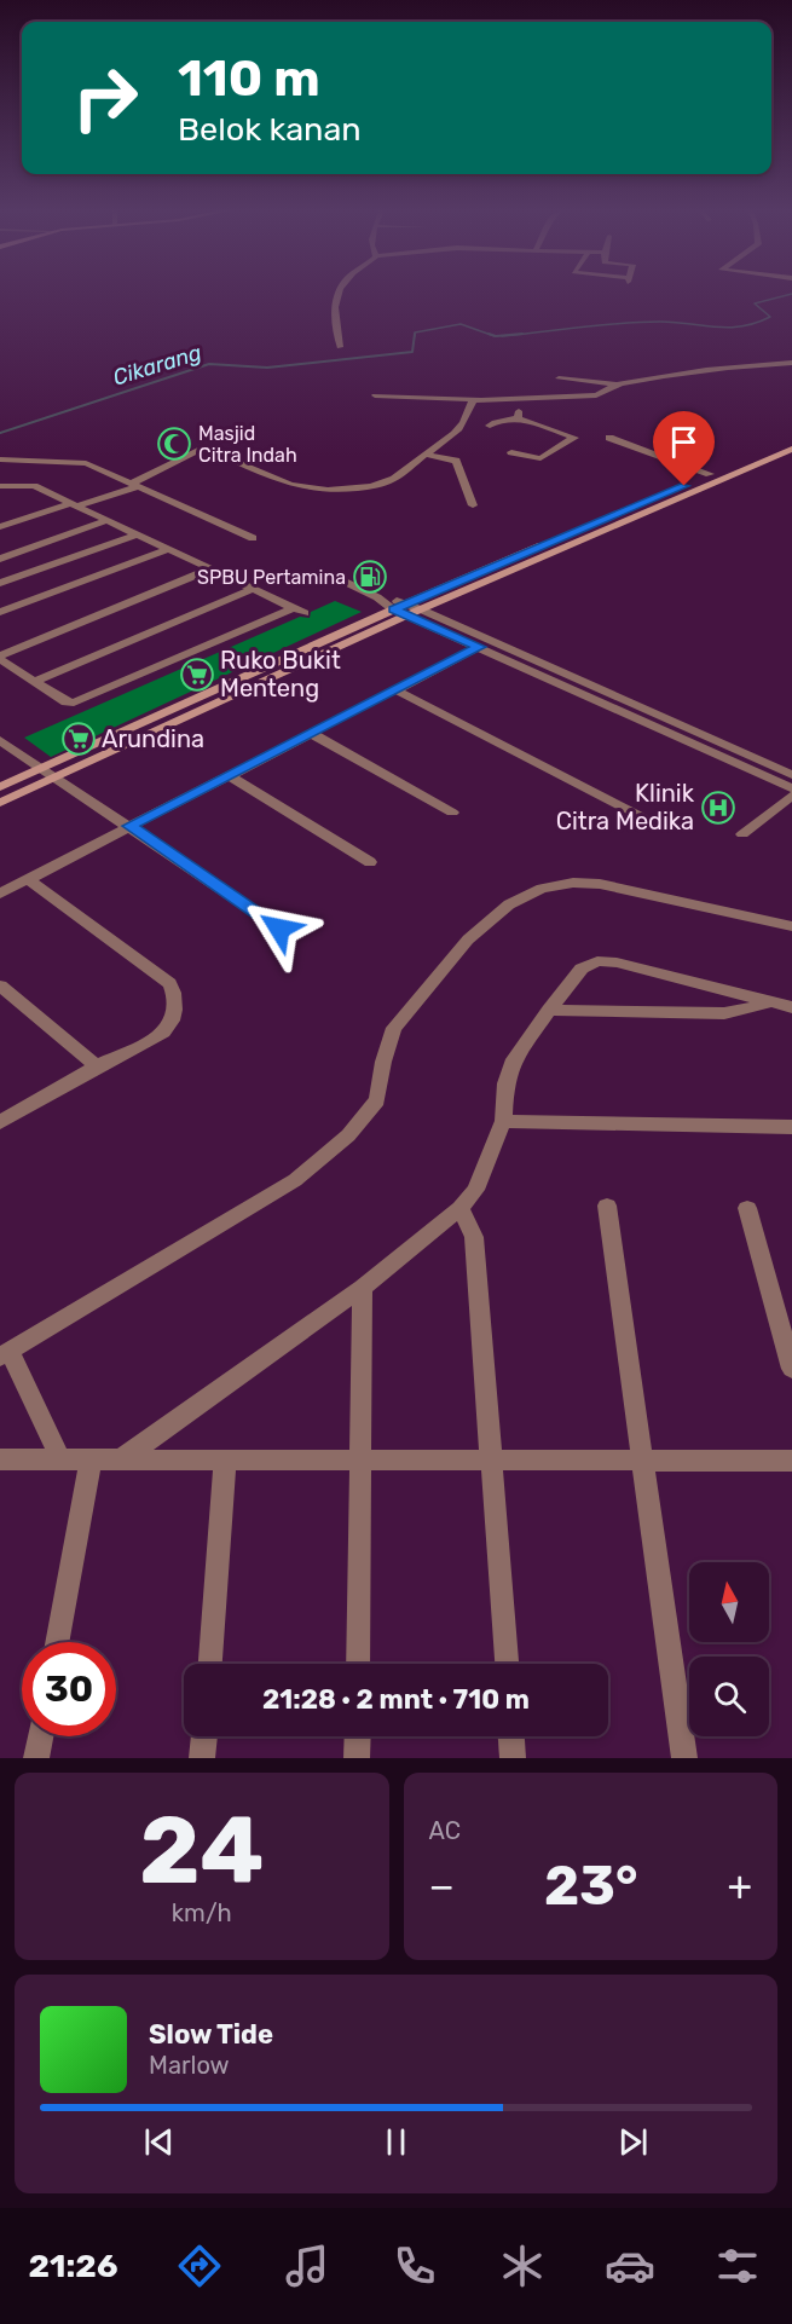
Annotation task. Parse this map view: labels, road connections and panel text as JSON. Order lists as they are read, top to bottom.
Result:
{
  "water": ["Cikarang"],
  "places": {
    "mosque": ["Masjid Citra Indah"],
    "fuel station": ["SPBU Pertamina"],
    "supermarket": ["Ruko Bukit Menteng", "Arundina"],
    "hospital": ["Klinik Citra Medika"]
  },
  "north": "top",
  "page": {
    "turn": ["110 m", "Belok kanan"],
    "limit": "30",
    "trip": "21:28 · 2 mnt · 710 m",
    "tile": [
      ["24", "km/h"],
      "AC"
    ],
    "heat": ["−", "23°", "+"],
    "song": ["Slow Tide", "Marlow"],
    "tabs": "21:26"
  }
}
